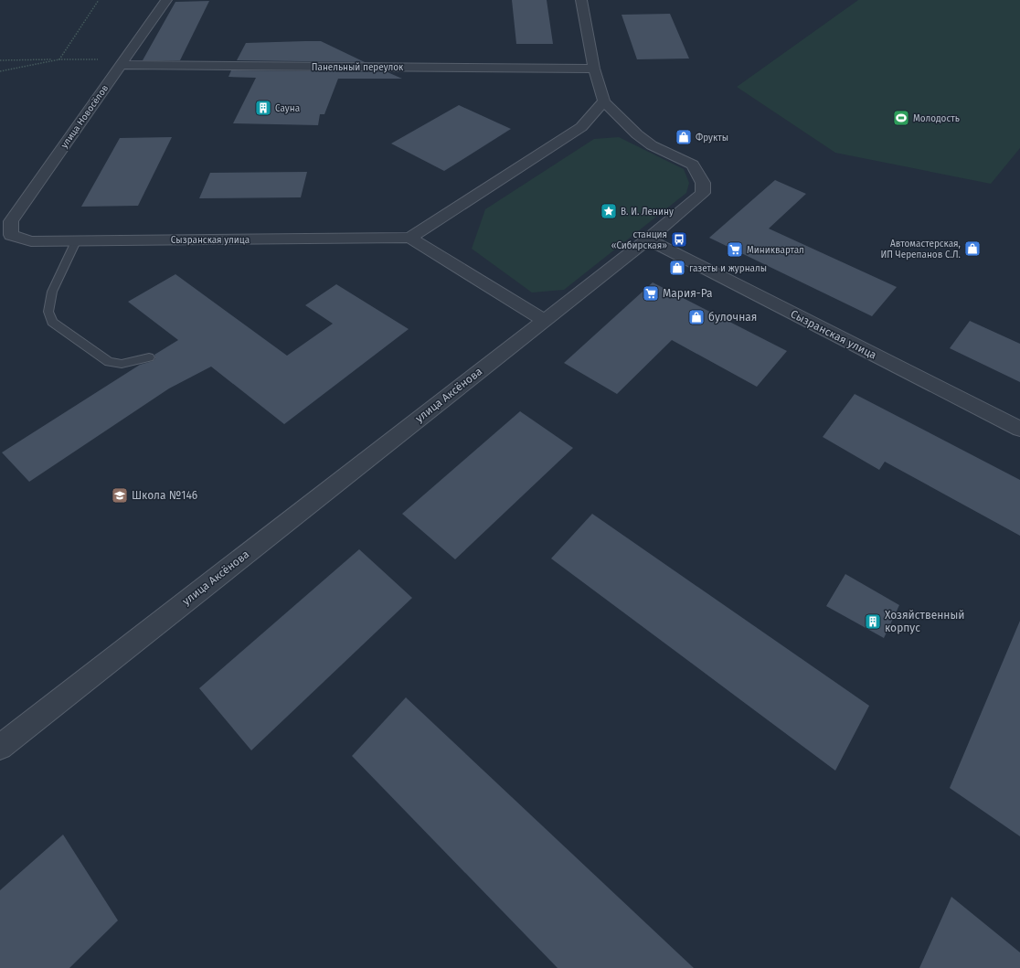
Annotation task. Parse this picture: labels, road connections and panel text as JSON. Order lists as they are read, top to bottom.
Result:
{
  "streets": {
    "street": [
      "Панельный переулок",
      "улица Новосёлов",
      "Сызранская улица",
      "улица Аксёнова"
    ]
  },
  "crossings": [
    ["Панельный переулок", "улица Новосёлов"],
    ["Панельный переулок", "улица Аксёнова"],
    ["улица Новосёлов", "Сызранская улица"],
    ["Сызранская улица", "улица Аксёнова"]
  ],
  "places": {
    "building": ["Сауна", "Хозяйственный корпус"],
    "sports": ["Молодость"],
    "shop": [
      "Фрукты",
      "Автомастерская, ИП Черепанов С.Л.",
      "газеты и журналы",
      "булочная"
    ],
    "place": ["В. И. Ленину"],
    "bus stop": ["станция «Сибирская»"],
    "supermarket": ["Миниквартал", "Мария-Ра"],
    "school or university": ["Школа №146"]
  }
}
